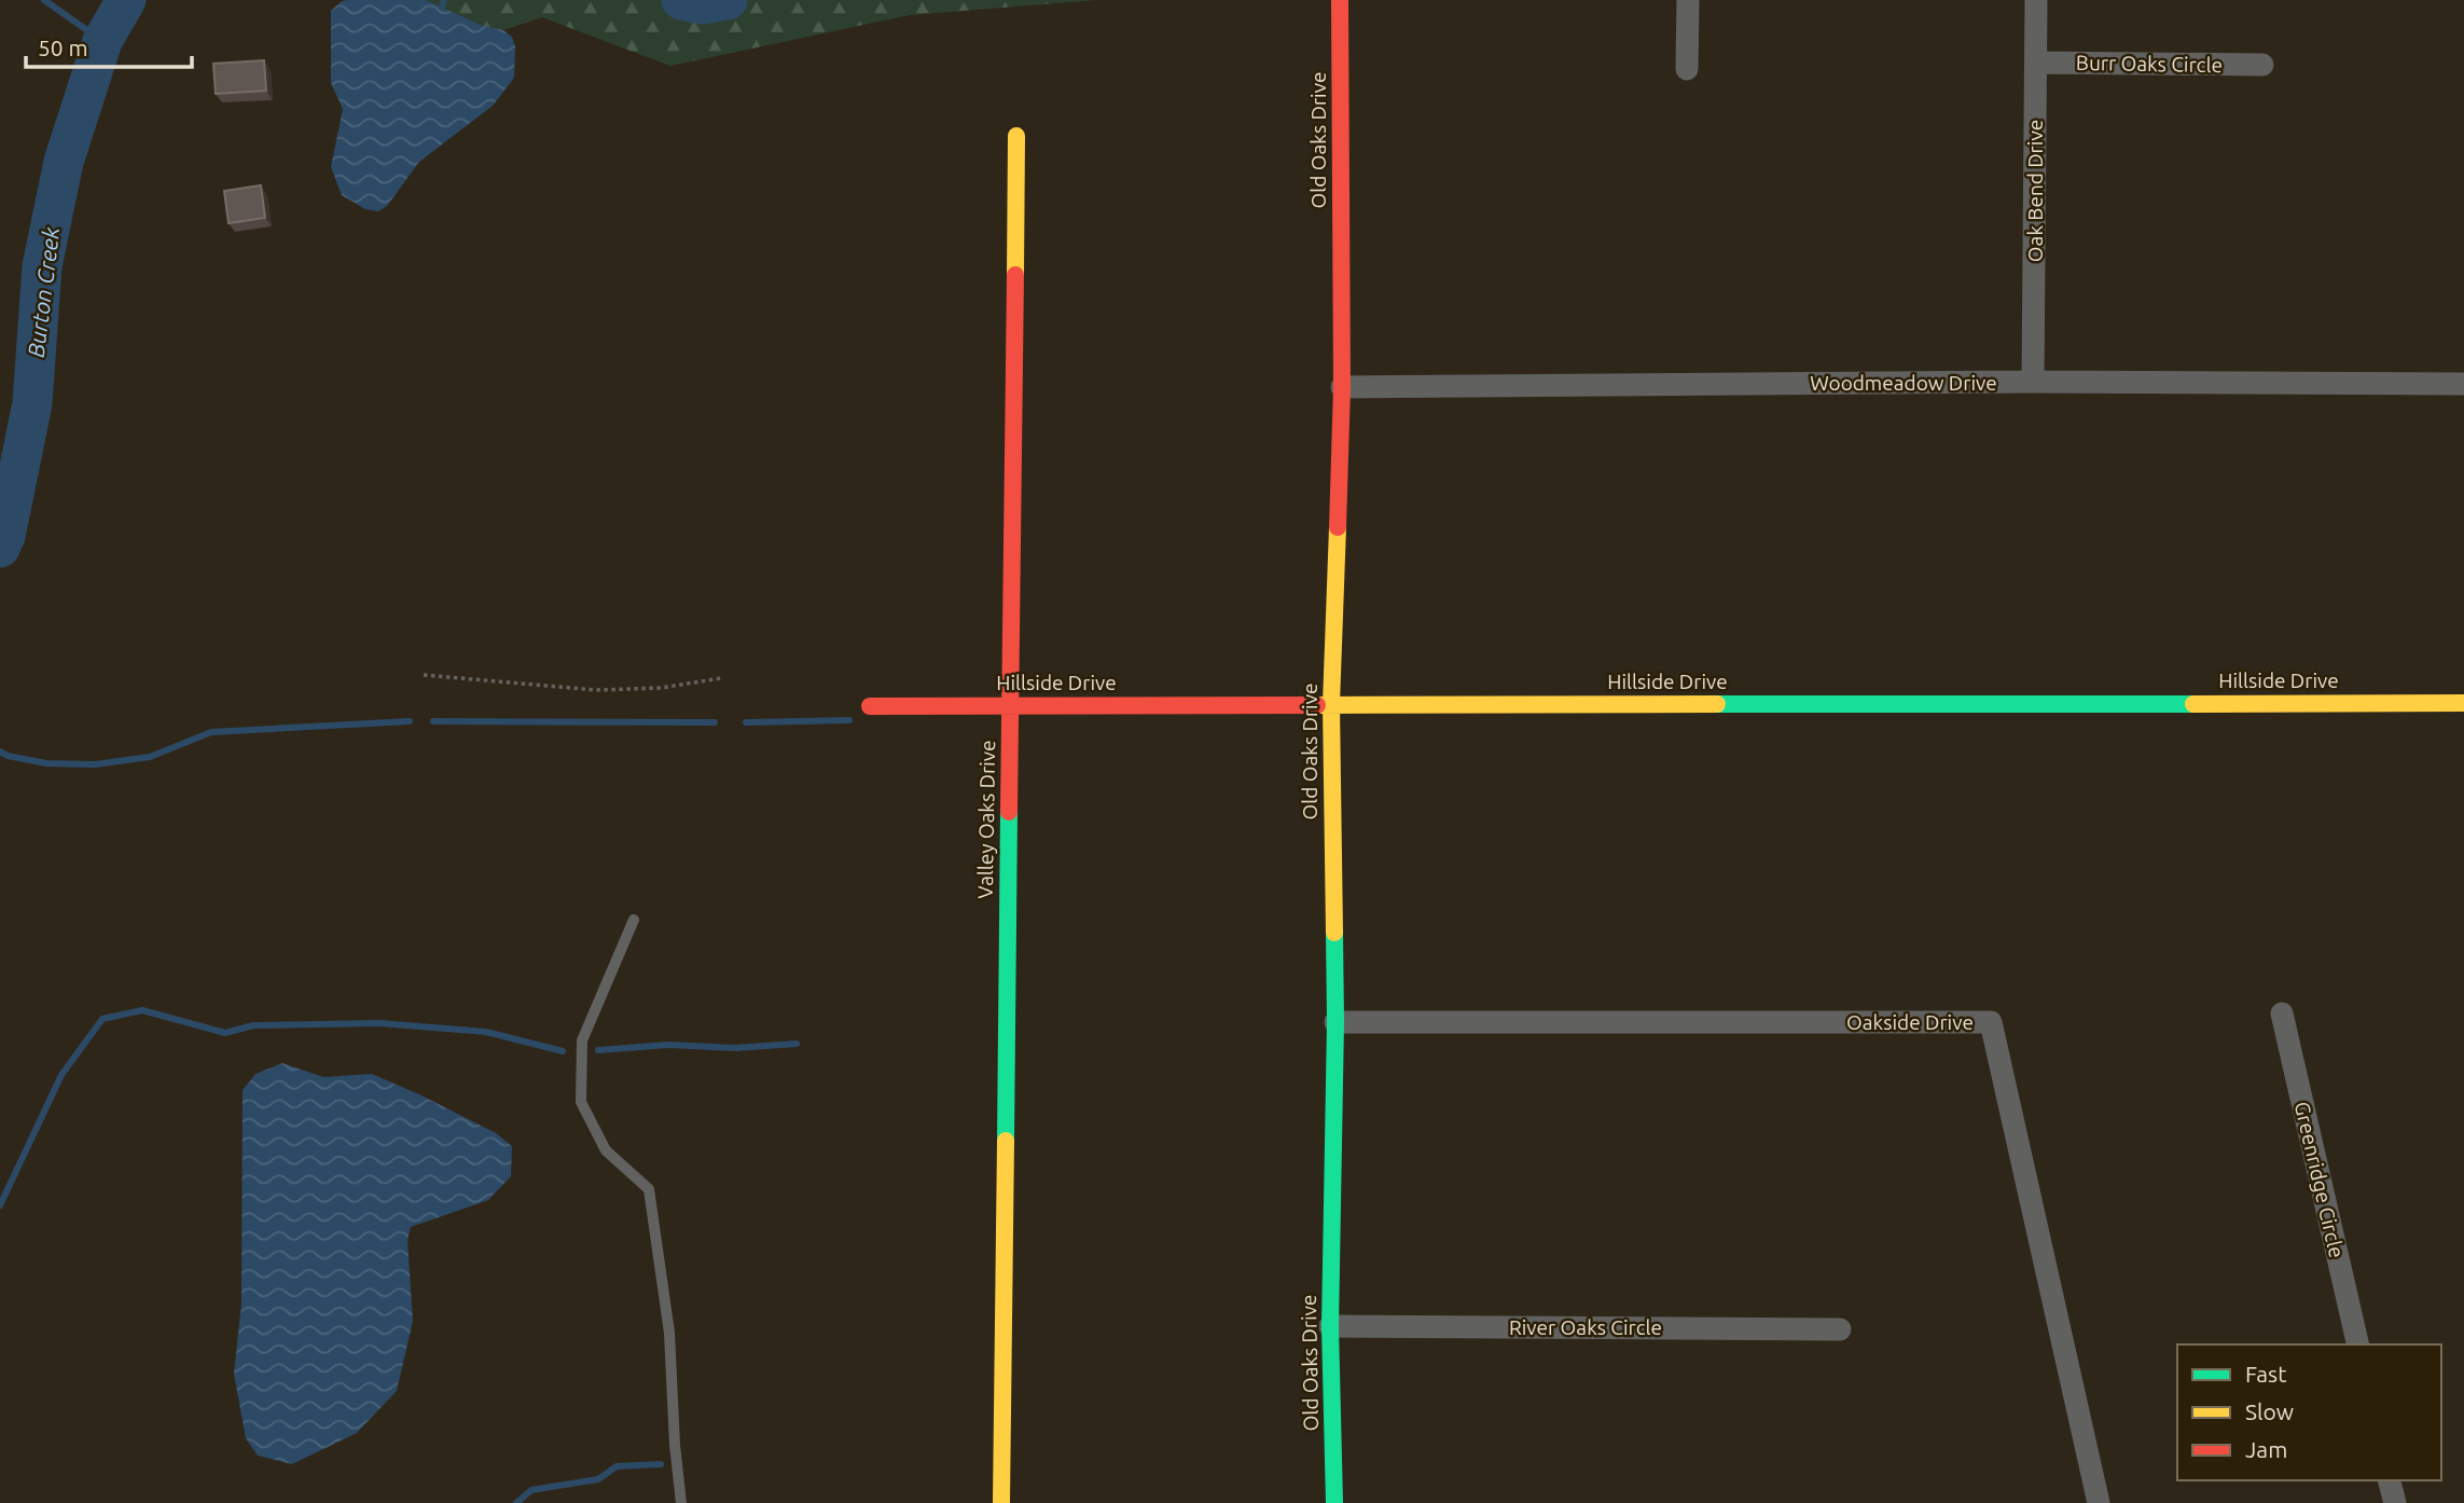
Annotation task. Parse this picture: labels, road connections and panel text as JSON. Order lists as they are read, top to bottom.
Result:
{
  "streets": {
    "street": [
      "Burr Oaks Circle",
      "Old Oaks Drive",
      "Oak Bend Drive",
      "Woodmeadow Drive",
      "Hillside Drive",
      "Valley Oaks Drive",
      "Oakside Drive",
      "Greenridge Circle",
      "River Oaks Circle"
    ]
  },
  "crossings": [
    ["Burr Oaks Circle", "Oak Bend Drive"],
    ["Old Oaks Drive", "Woodmeadow Drive"],
    ["Old Oaks Drive", "Hillside Drive"],
    ["Old Oaks Drive", "Oakside Drive"],
    ["Old Oaks Drive", "River Oaks Circle"],
    ["Oak Bend Drive", "Woodmeadow Drive"],
    ["Hillside Drive", "Valley Oaks Drive"]
  ],
  "water": ["Burton Creek"],
  "legend": ["Fast", "Slow", "Jam"],
  "scale_bar": "50 m"
}
